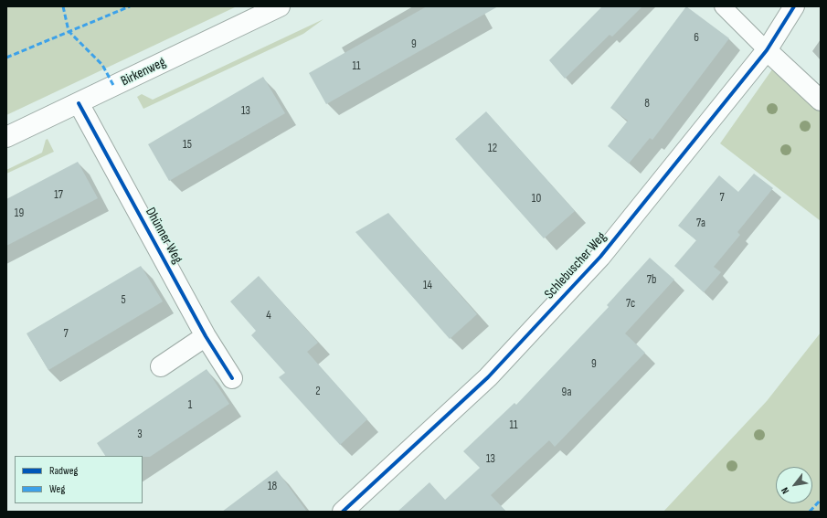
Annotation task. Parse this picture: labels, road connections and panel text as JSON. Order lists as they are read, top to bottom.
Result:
{
  "streets": {
    "street": ["Birkenweg", "Dhünner Weg", "Schlebuscher Weg"]
  },
  "crossings": [
    ["Birkenweg", "Dhünner Weg"]
  ],
  "house_numbers": [
    "6",
    "9",
    "11",
    "8",
    "13",
    "15",
    "12",
    "17",
    "7",
    "10",
    "19",
    "7a",
    "7b",
    "14",
    "5",
    "7c",
    "4",
    "7",
    "9",
    "2",
    "9a",
    "1",
    "11",
    "3",
    "13",
    "18"
  ],
  "legend": ["Radweg", "Weg"],
  "north": "bottom left"
}
